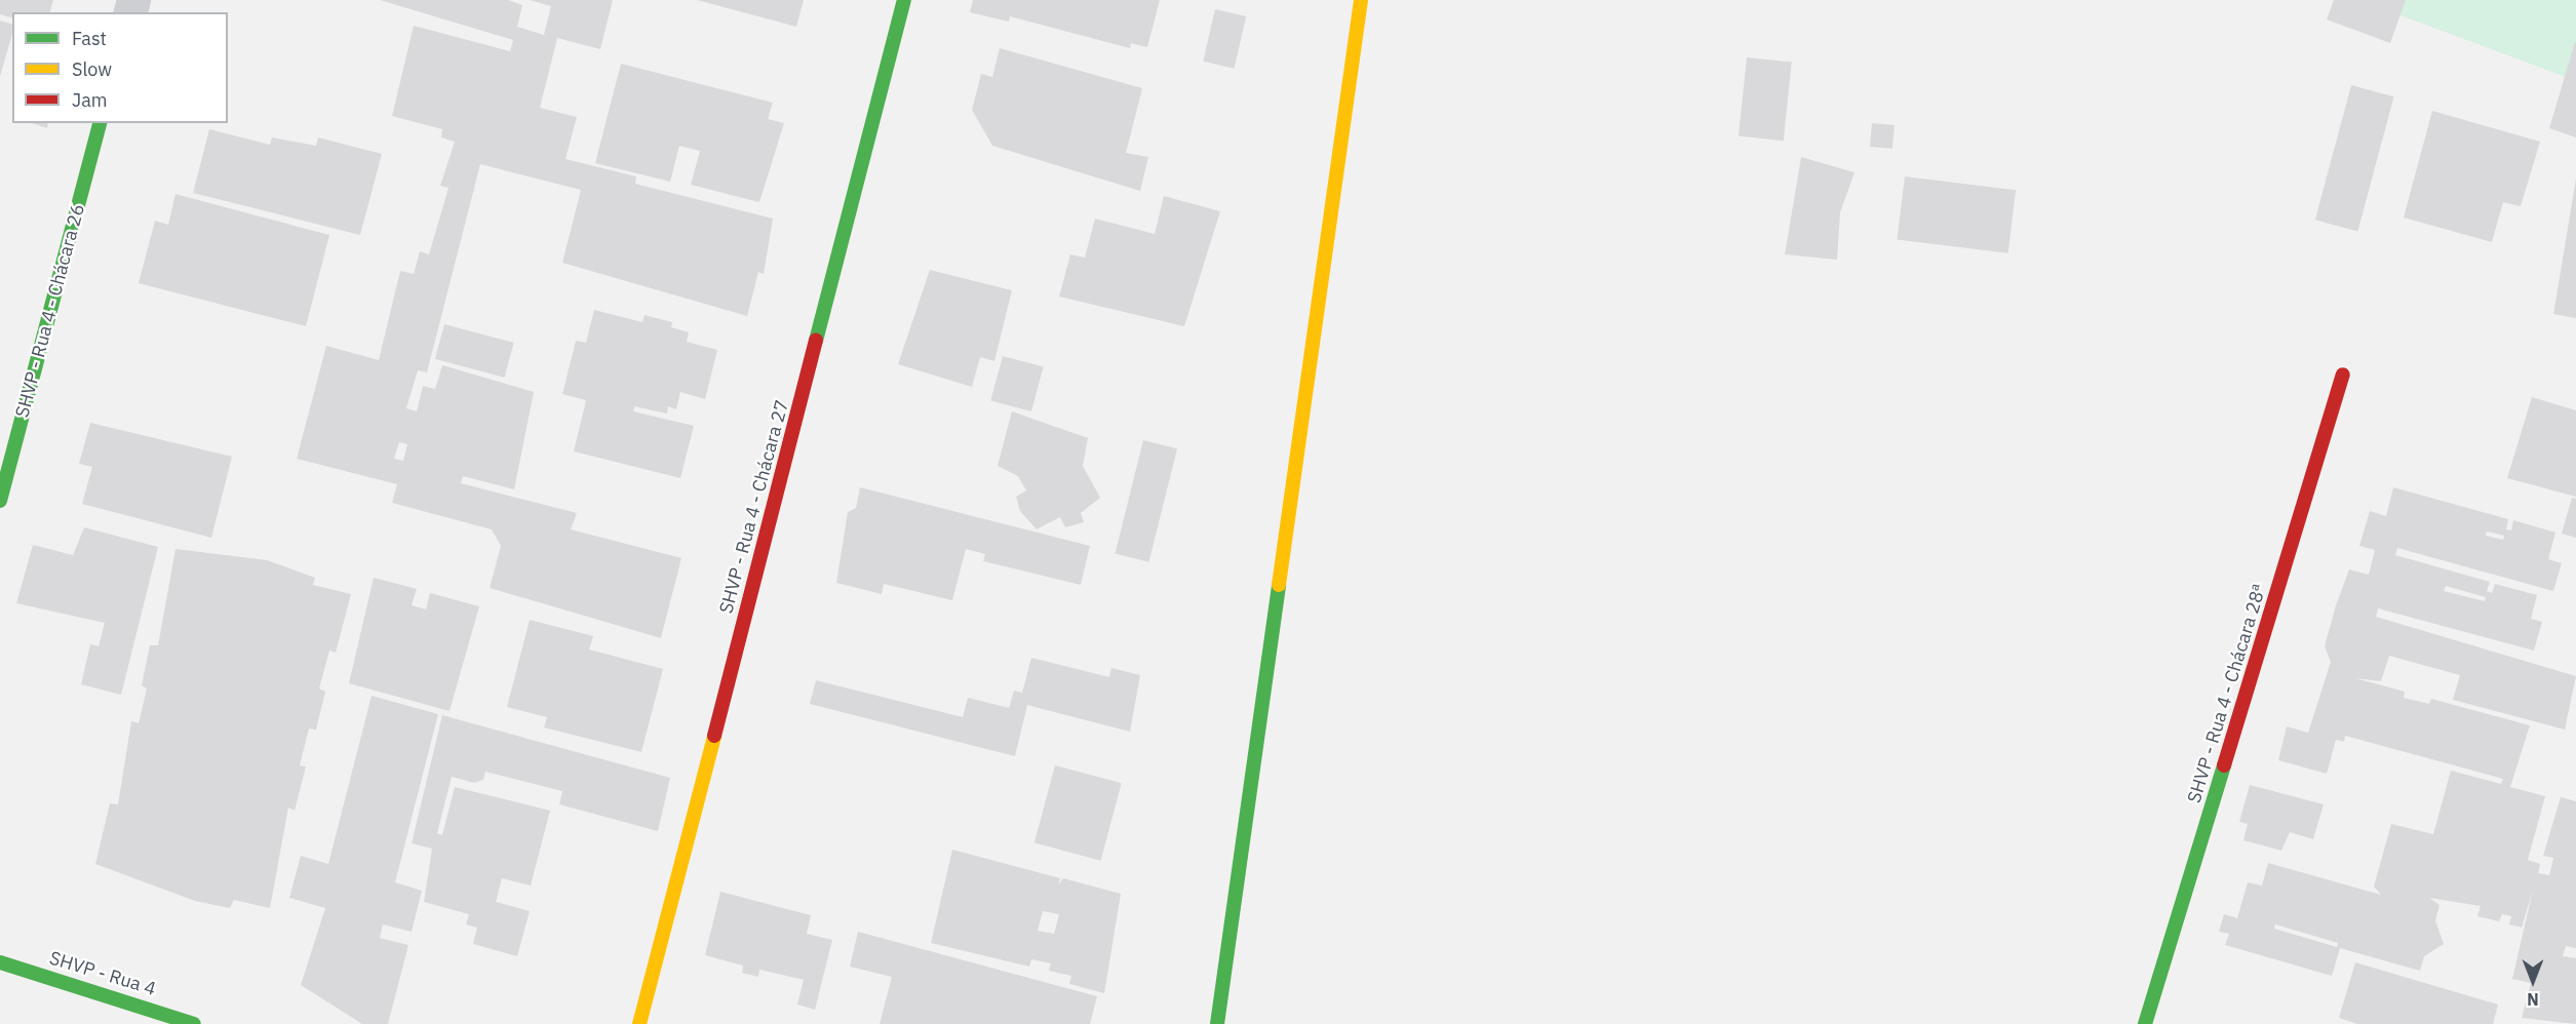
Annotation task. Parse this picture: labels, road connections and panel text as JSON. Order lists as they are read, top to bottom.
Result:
{
  "streets": {
    "street": [
      "SHVP - Rua 4 - Chácara 26",
      "SHVP - Rua 4 - Chácara 27",
      "SHVP - Rua 4 - Chácara 28ª",
      "SHVP - Rua 4"
    ]
  },
  "legend": ["Fast", "Slow", "Jam"],
  "north": "bottom"
}
